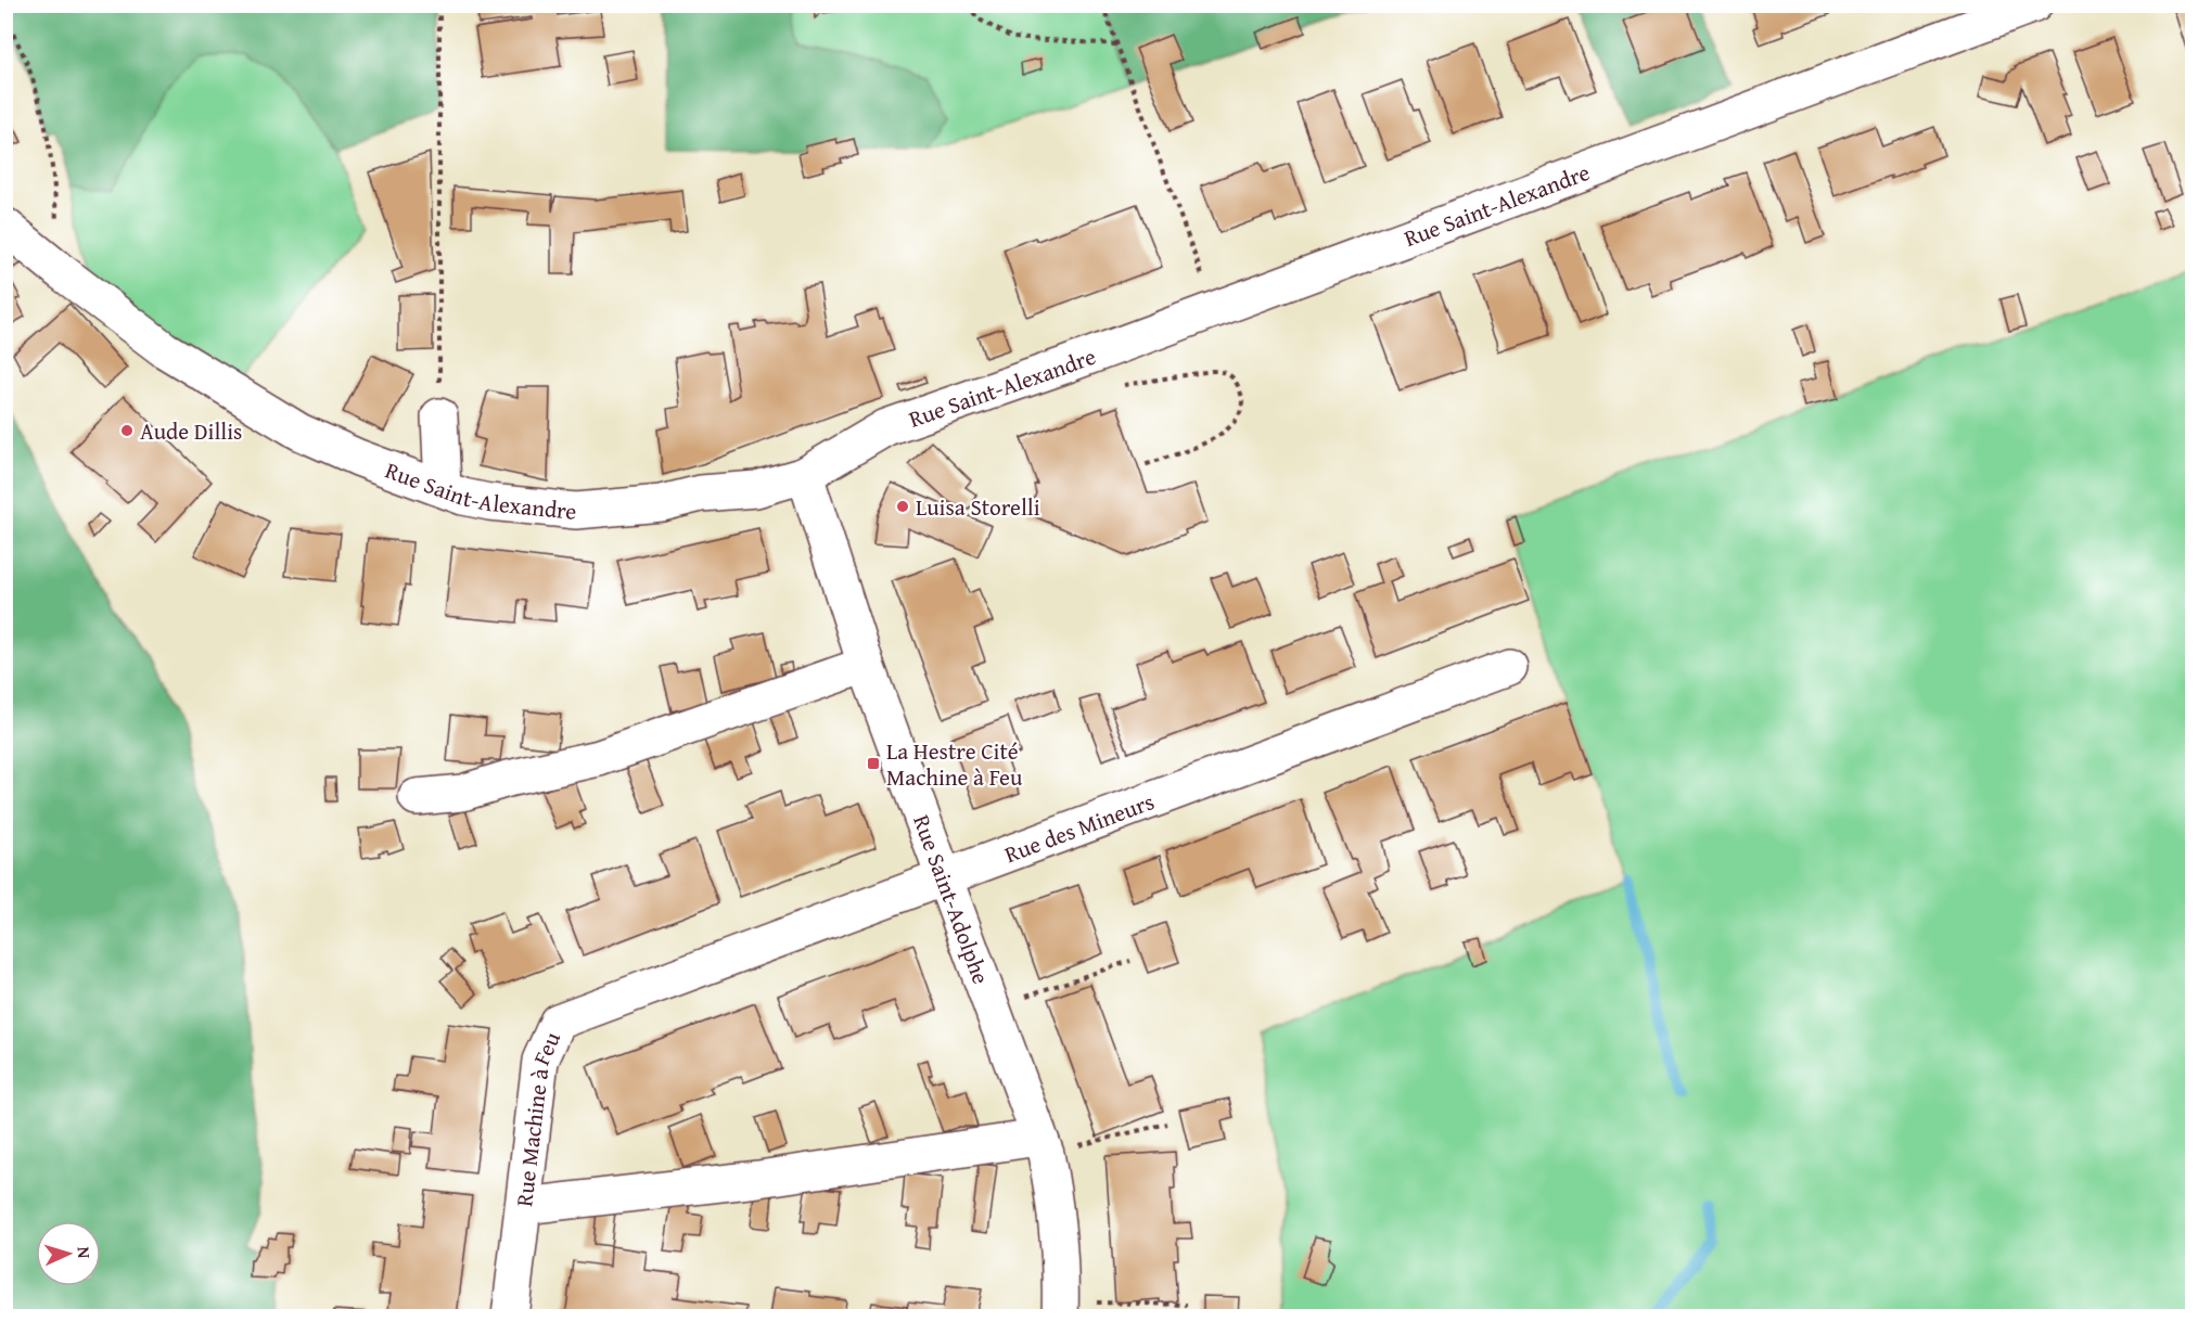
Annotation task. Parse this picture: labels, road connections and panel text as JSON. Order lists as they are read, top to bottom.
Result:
{
  "streets": {
    "street": [
      "Rue Saint-Alexandre",
      "Rue des Mineurs",
      "Rue Saint-Adolphe",
      "Rue Machine à Feu"
    ]
  },
  "crossings": [
    ["Rue Saint-Alexandre", "Rue Saint-Adolphe"],
    ["Rue des Mineurs", "Rue Saint-Adolphe"],
    ["Rue des Mineurs", "Rue Machine à Feu"]
  ],
  "places": {
    "other": ["Aude Dillis", "Luisa Storelli"],
    "transit": ["La Hestre Cité Machine à Feu"]
  },
  "north": "right"
}
